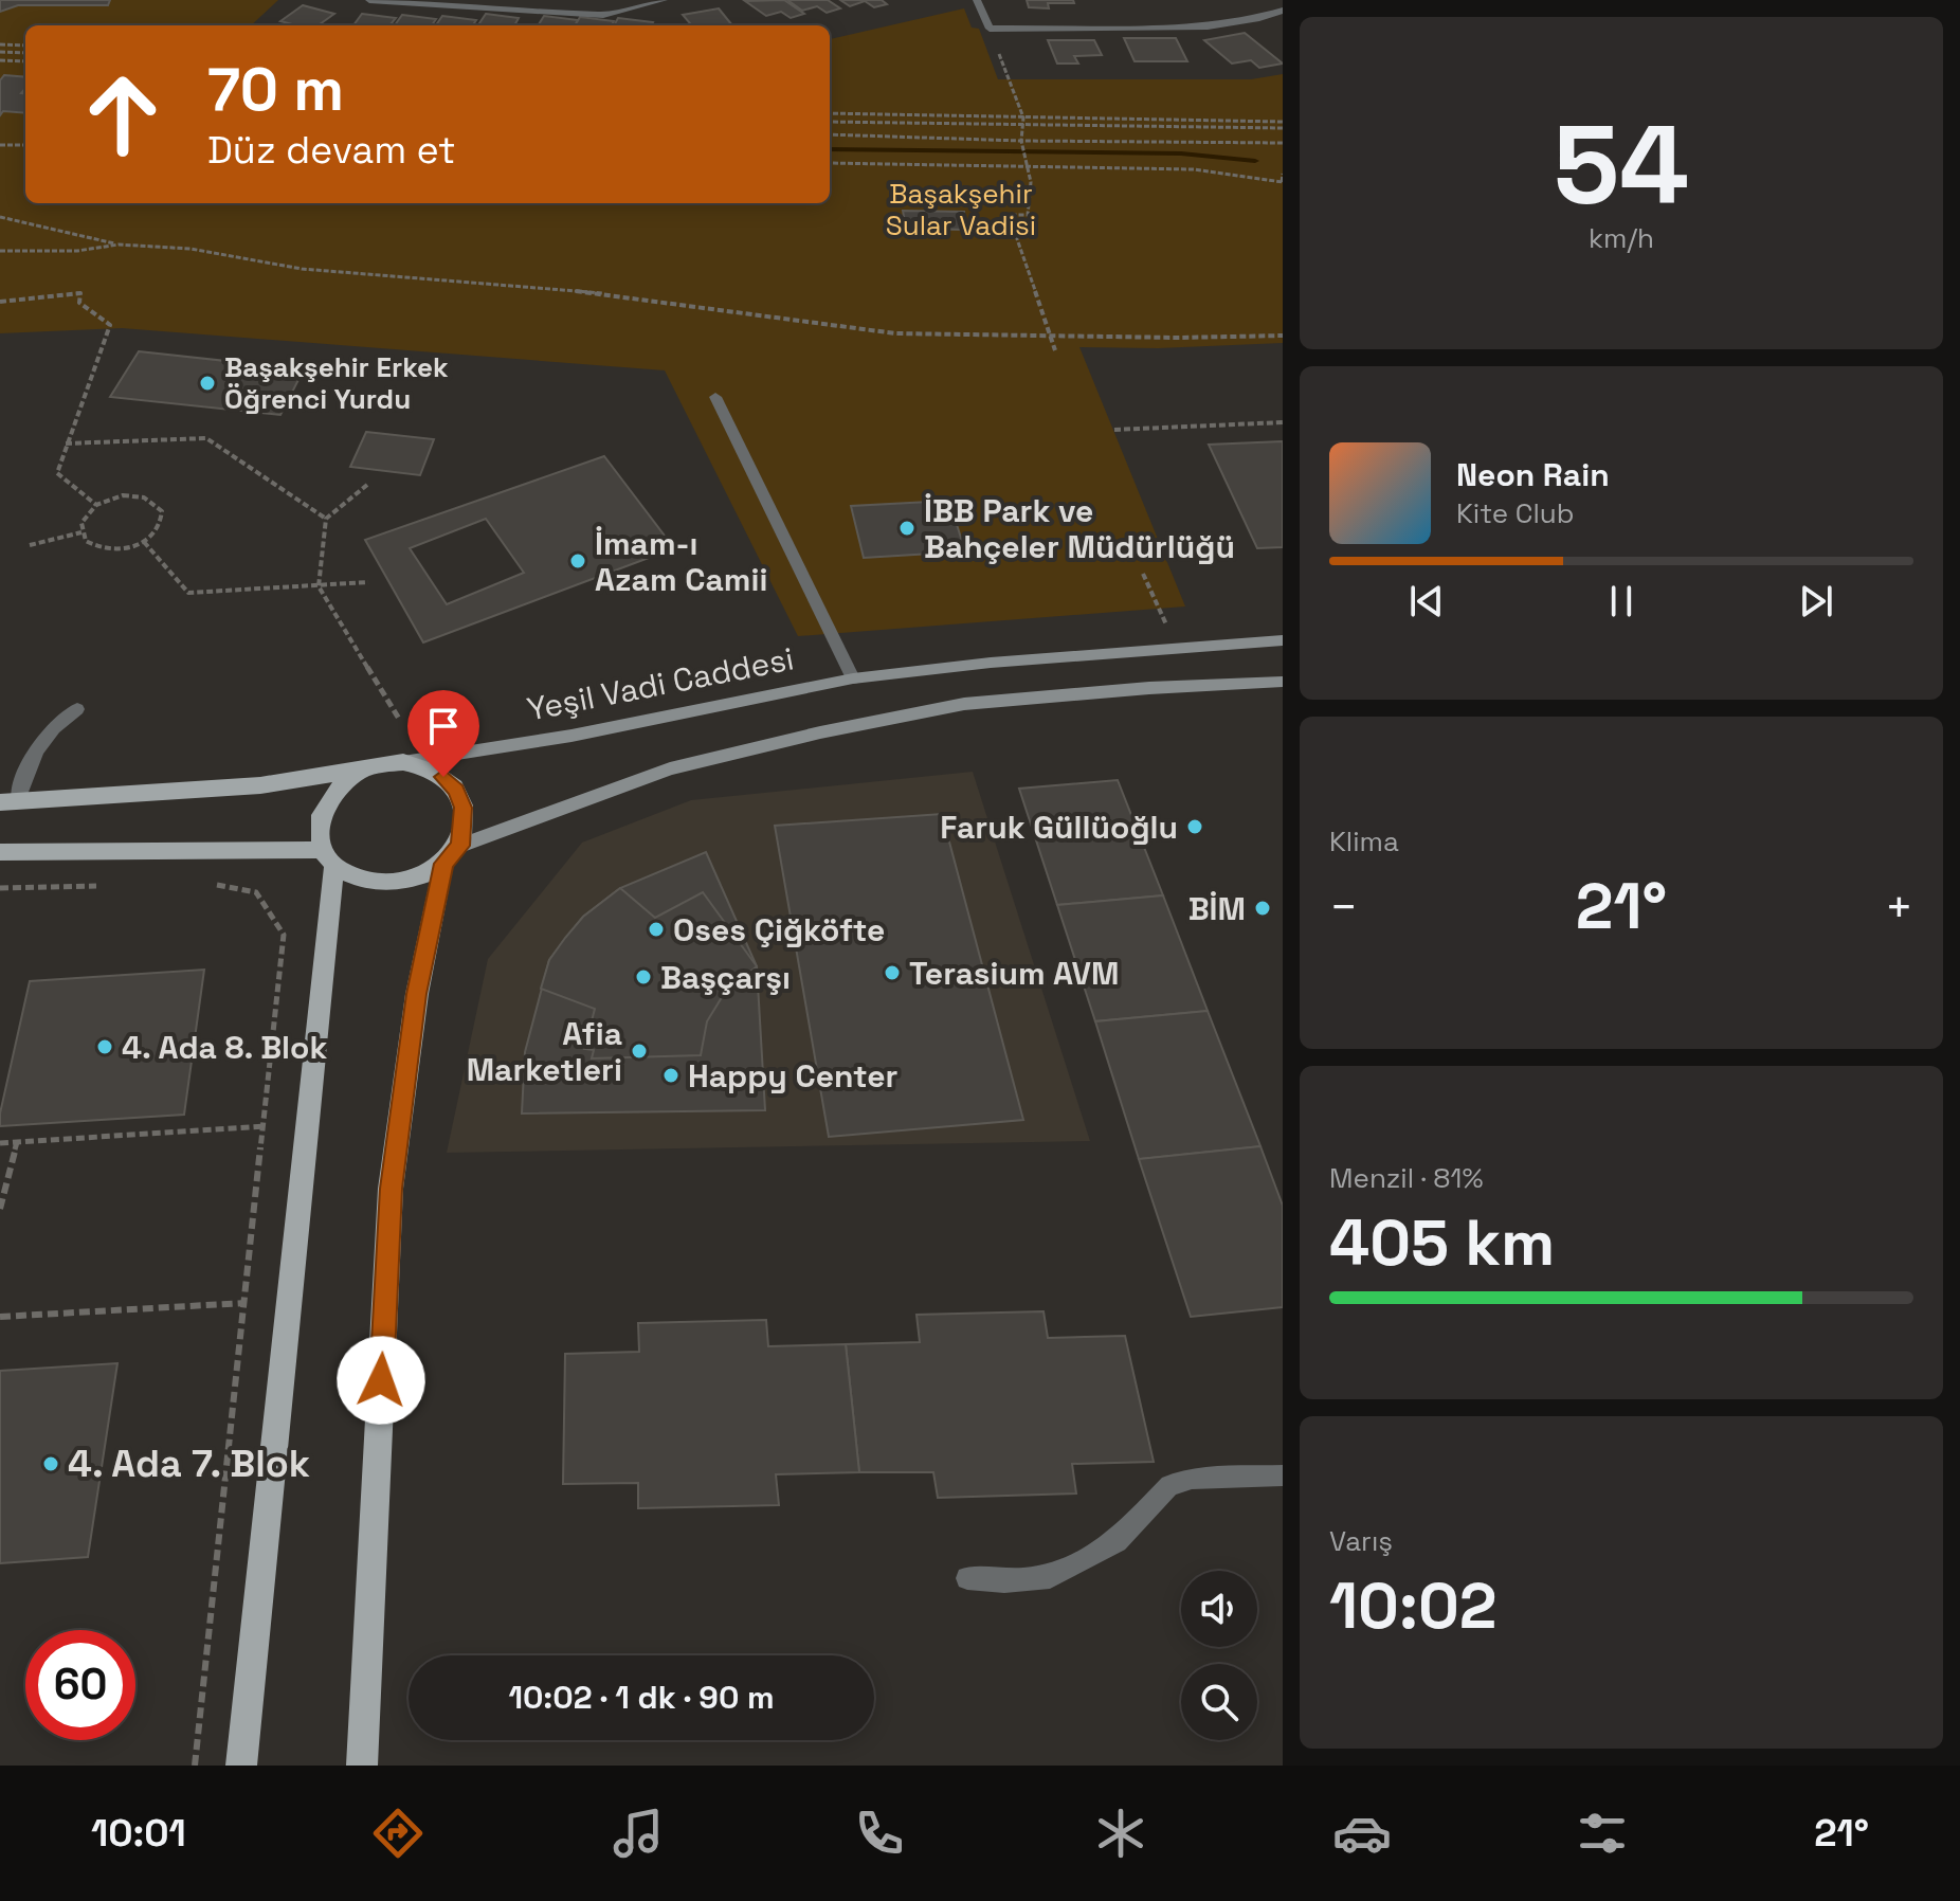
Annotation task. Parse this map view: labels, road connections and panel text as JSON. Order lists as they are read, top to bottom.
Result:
{
  "streets": {
    "main road": ["Yeşil Vadi Caddesi"]
  },
  "parks": ["Başakşehir Sular Vadisi"],
  "places": [
    "Başakşehir Erkek Öğrenci Yurdu",
    "İBB Park ve Bahçeler Müdürlüğü",
    "İmam-ı Azam Camii",
    "Faruk Güllüoğlu",
    "BİM",
    "Oses Çiğköfte",
    "Terasium AVM",
    "Başçarşı",
    "4. Ada 8. Blok",
    "Afia Marketleri",
    "Happy Center",
    "4. Ada 7. Blok"
  ],
  "page": {
    "tile": [
      ["54", "km/h"],
      "Klima",
      ["Menzil · 81%", "405 km"],
      ["Varış", "10:02"]
    ],
    "turn": ["70 m", "Düz devam et"],
    "song": ["Neon Rain", "Kite Club"],
    "heat": ["−", "21°", "+"],
    "limit": "60",
    "trip": "10:02 · 1 dk · 90 m",
    "tabs": ["10:01", "21°"]
  }
}
